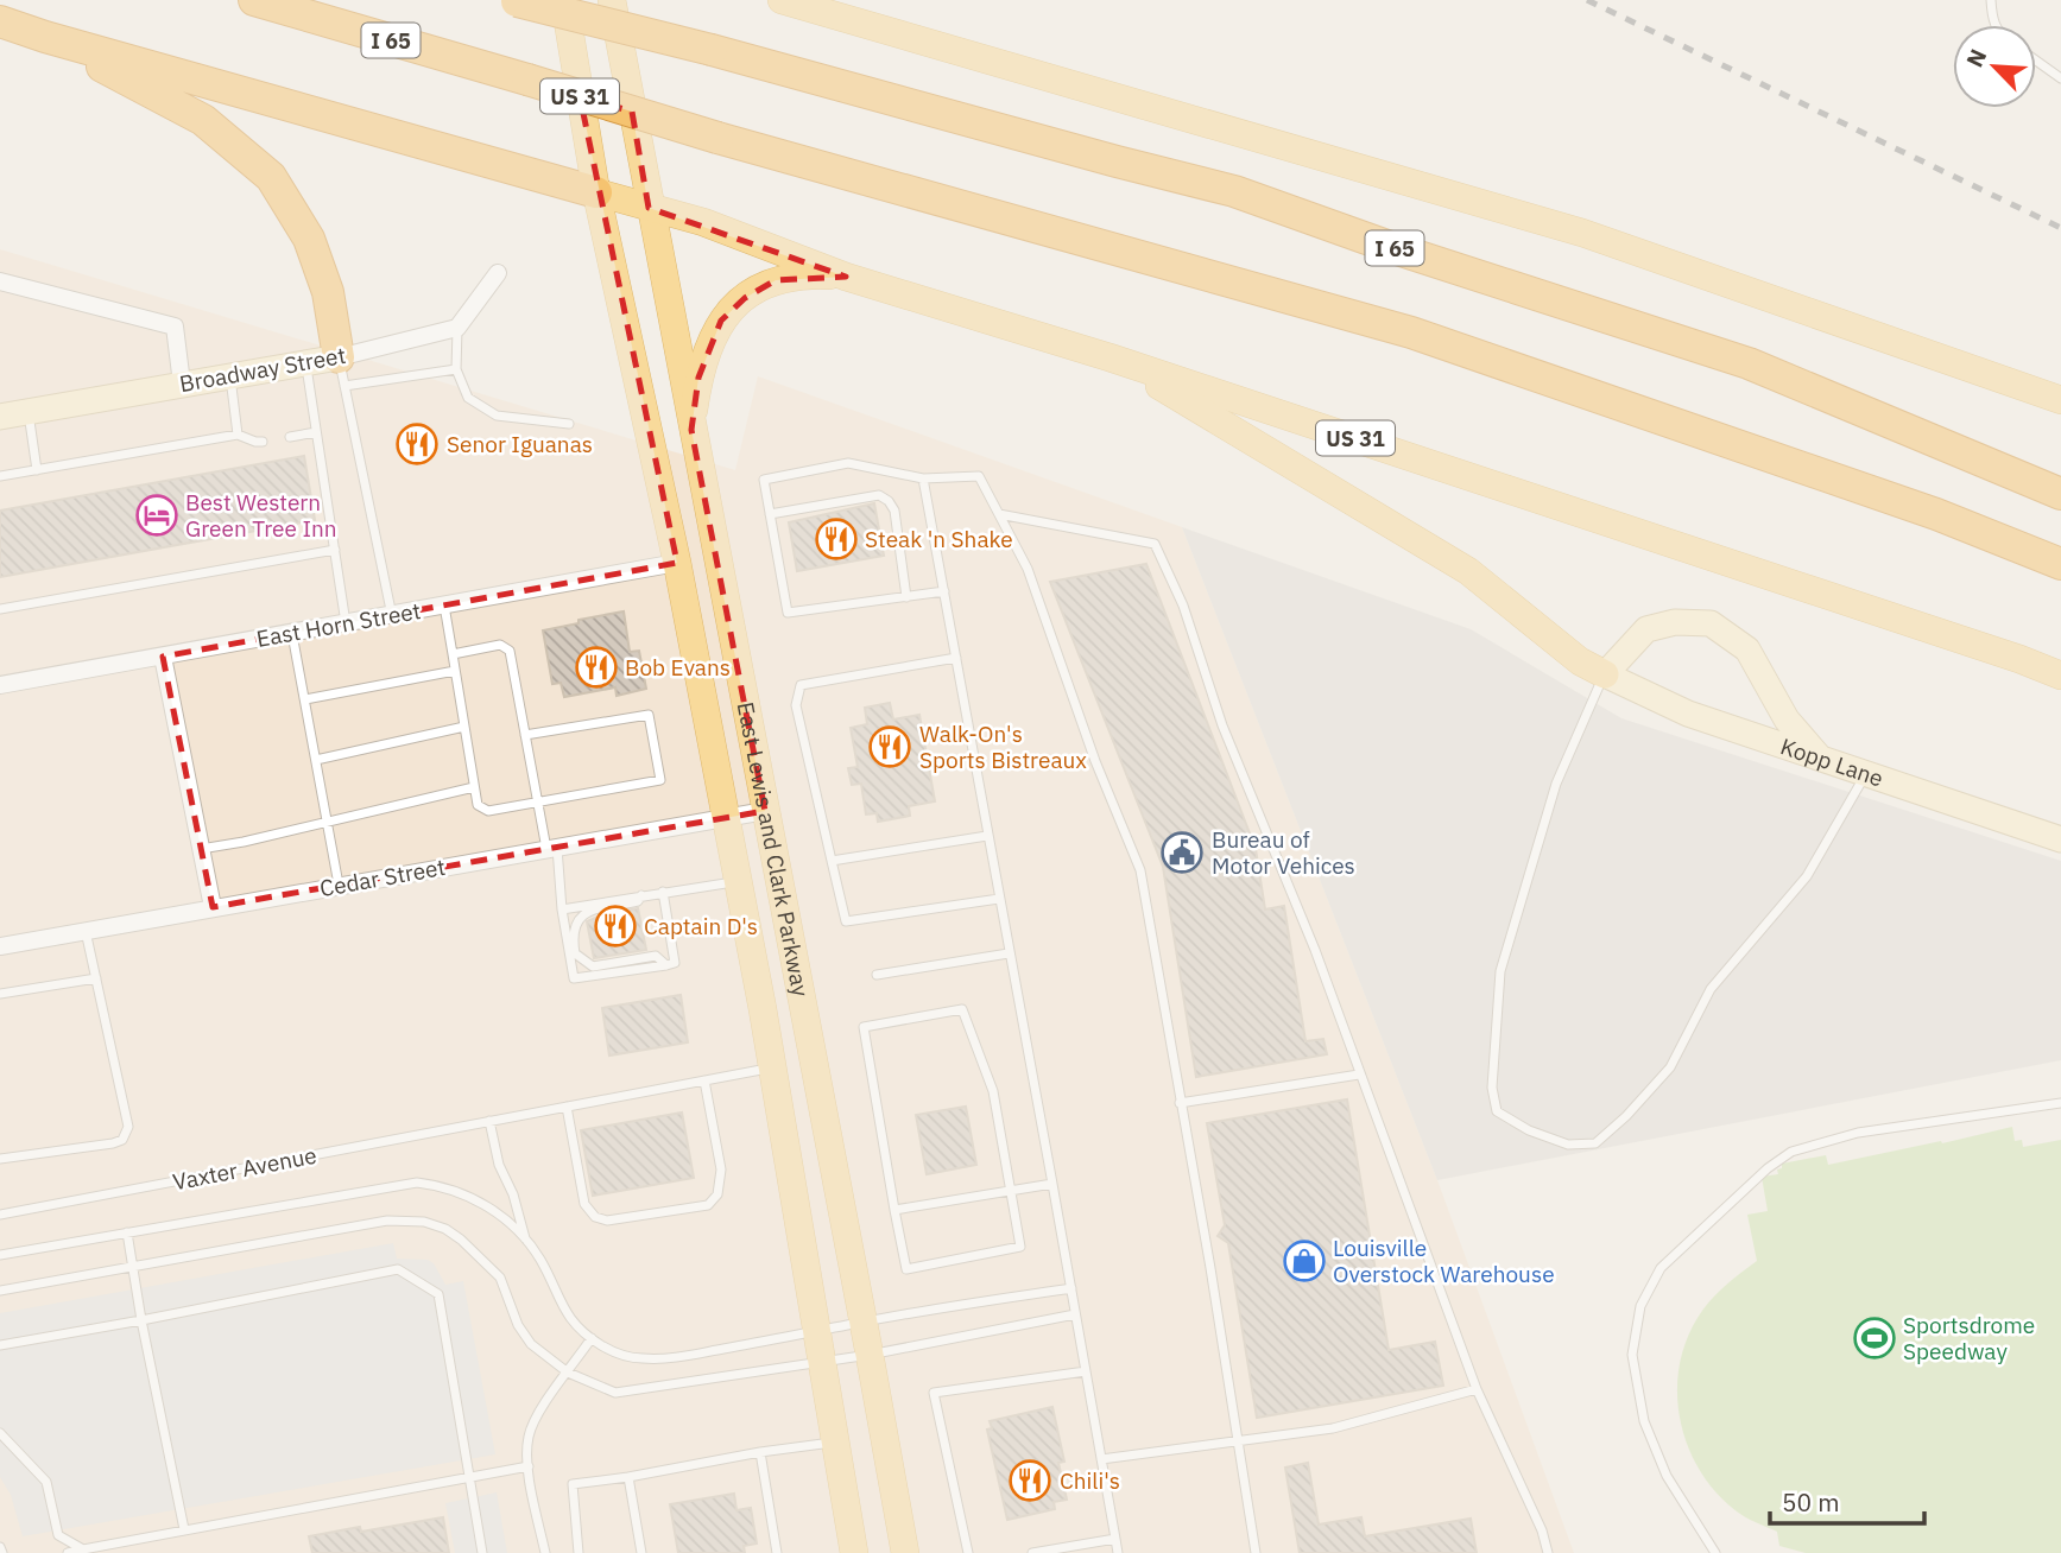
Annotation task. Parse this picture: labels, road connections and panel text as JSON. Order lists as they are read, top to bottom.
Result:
{
  "streets": {
    "highway": ["I 65"],
    "main road": ["US 31", "East Lewis and Clark Parkway"],
    "street": [
      "Broadway Street",
      "East Horn Street",
      "Kopp Lane",
      "Cedar Street"
    ],
    "lane": ["Vaxter Avenue"]
  },
  "crossings": [
    ["US 31", "East Lewis and Clark Parkway"],
    ["East Horn Street", "East Lewis and Clark Parkway"],
    ["East Lewis and Clark Parkway", "Cedar Street"],
    ["East Lewis and Clark Parkway", "Vaxter Avenue"]
  ],
  "places": {
    "restaurant": [
      "Senor Iguanas",
      "Steak 'n Shake",
      "Bob Evans",
      "Walk-On's Sports Bistreaux",
      "Captain D's",
      "Chili's"
    ],
    "hotel": ["Best Western Green Tree Inn"],
    "public building": ["Bureau of Motor Vehices"],
    "shop": ["Louisville Overstock Warehouse"],
    "sports": ["Sportsdrome Speedway"]
  },
  "scale_bar": "50 m",
  "north": "top left"
}
